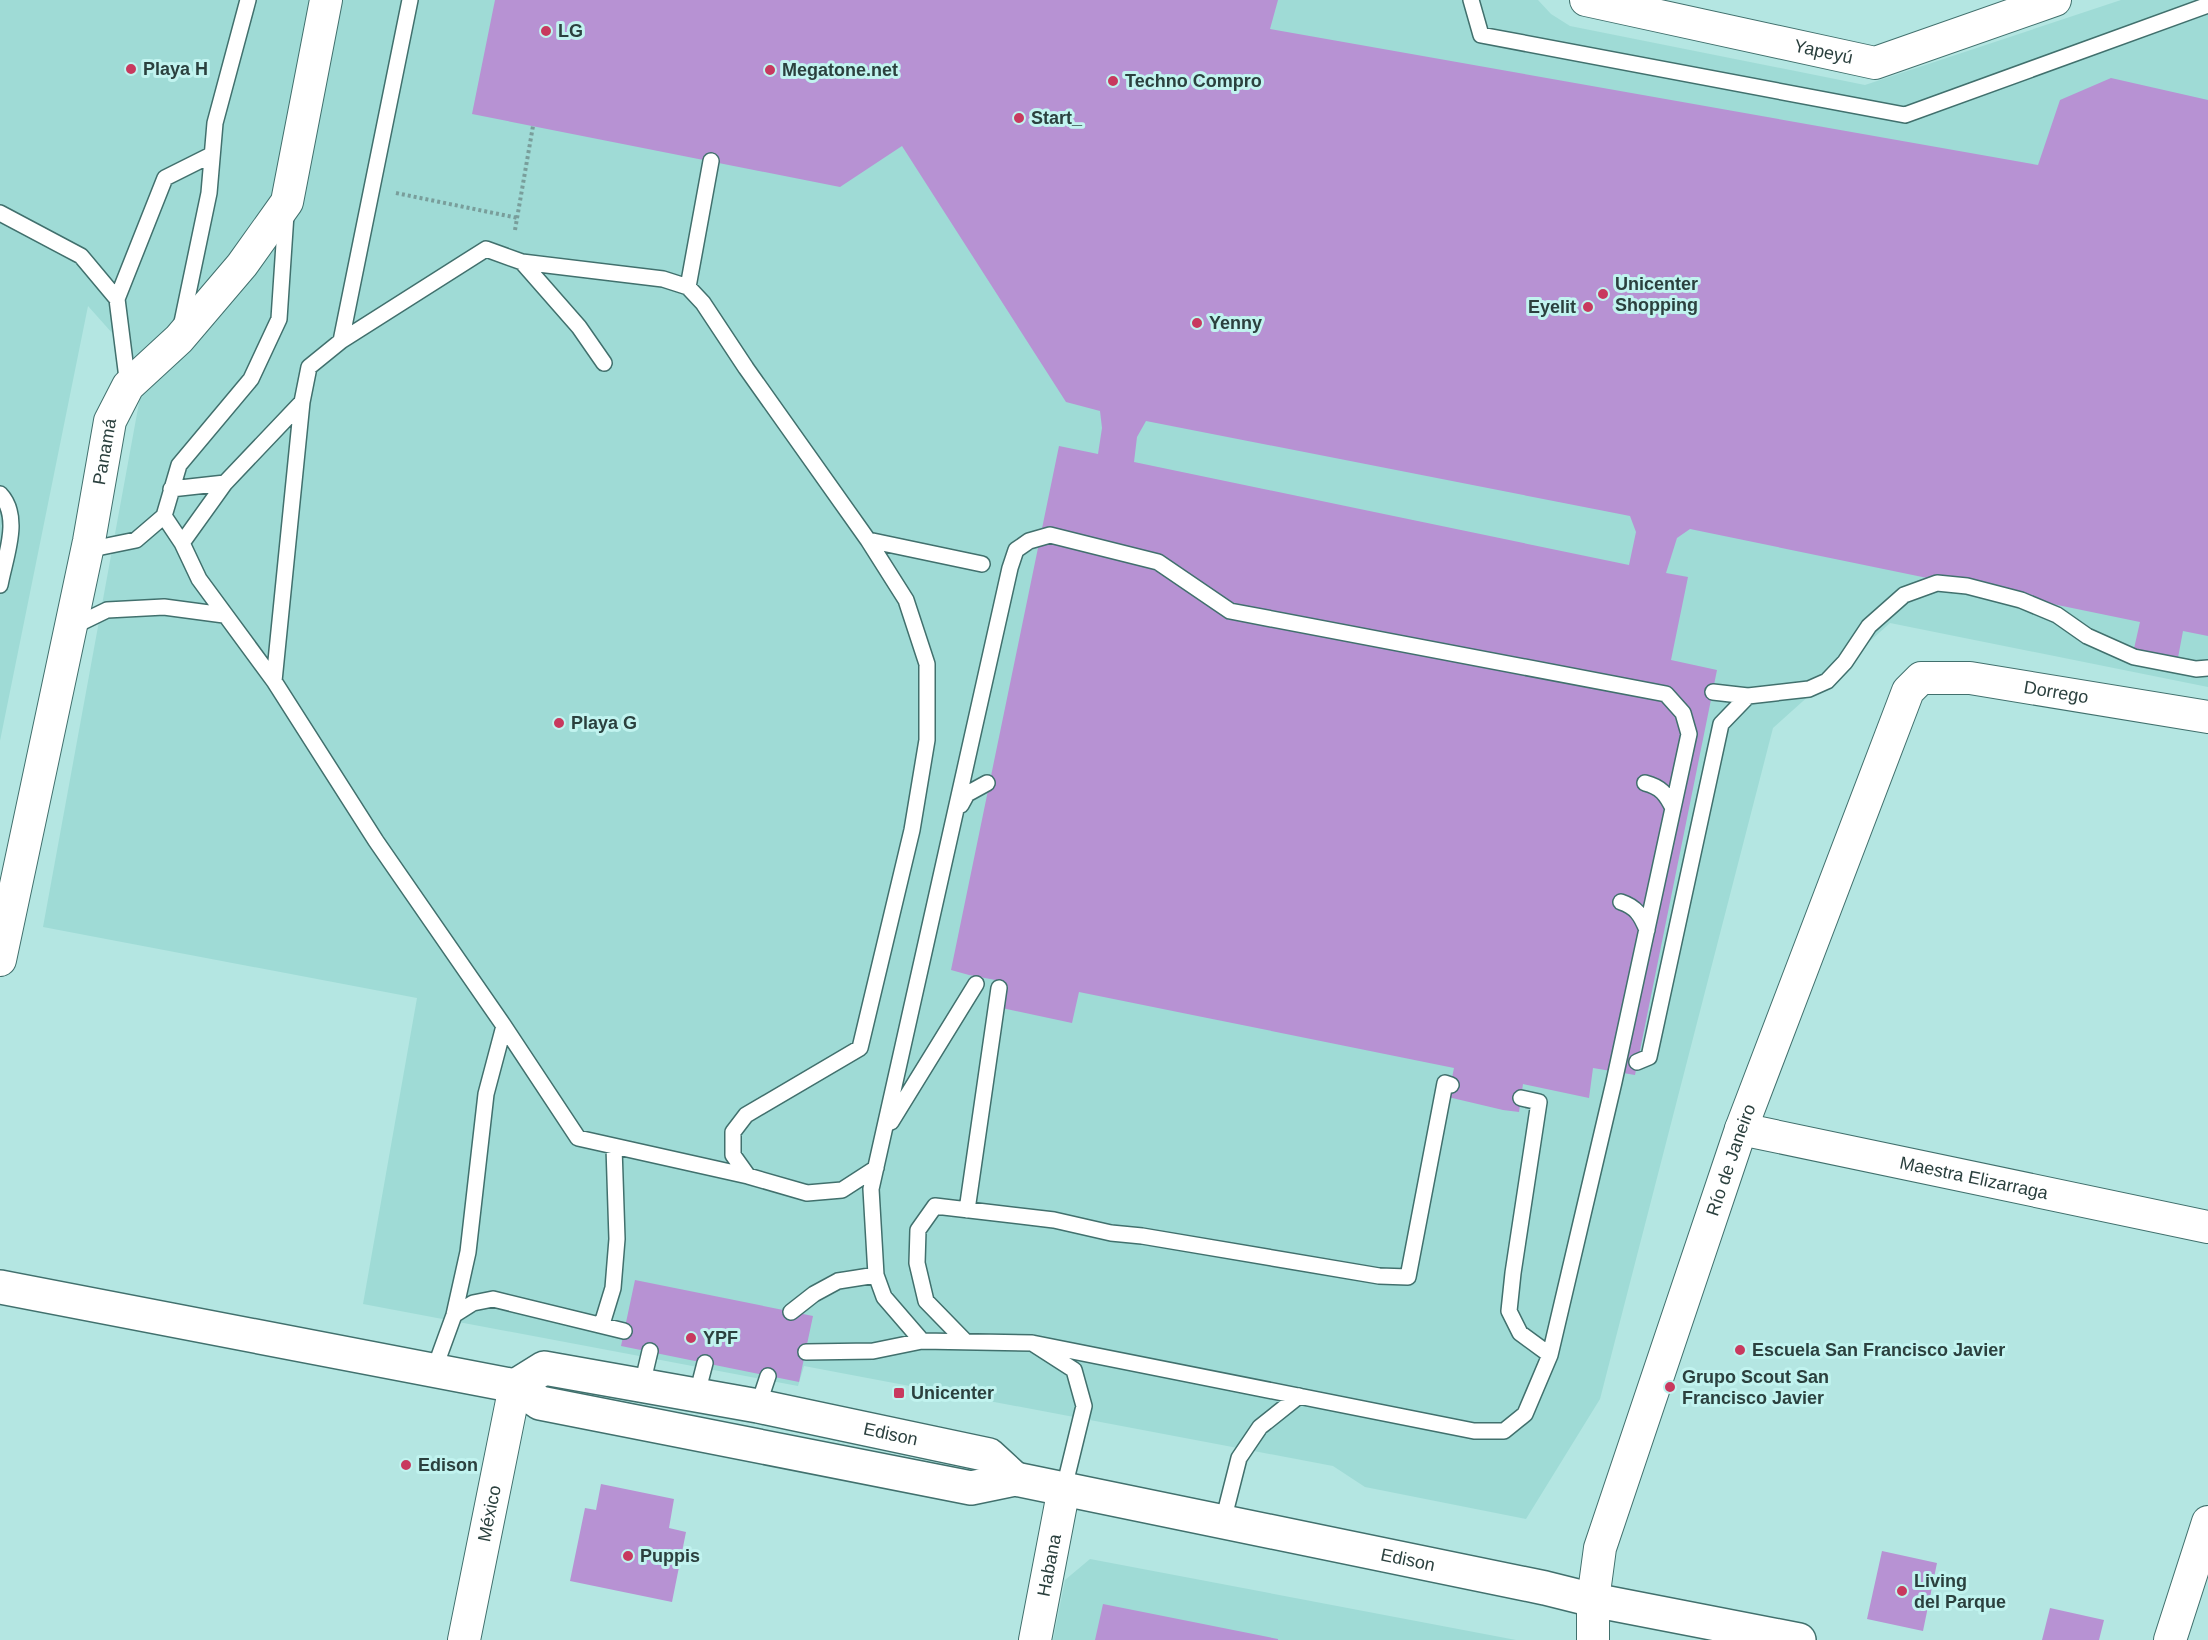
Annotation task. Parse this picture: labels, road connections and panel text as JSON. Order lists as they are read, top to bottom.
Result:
{
  "streets": {
    "street": [
      "Yapeyú",
      "Panamá",
      "Dorrego",
      "Río de Janeiro",
      "Maestra Elizarraga",
      "Edison",
      "México",
      "Habana"
    ]
  },
  "crossings": [
    ["Dorrego", "Río de Janeiro"],
    ["Río de Janeiro", "Maestra Elizarraga"],
    ["Río de Janeiro", "Edison"],
    ["Edison", "México"],
    ["Edison", "Habana"]
  ],
  "places": {
    "other": [
      "LG",
      "Playa H",
      "Megatone.net",
      "Techno Compro",
      "Start_",
      "Unicenter Shopping",
      "Eyelit",
      "Yenny",
      "Playa G",
      "YPF",
      "Escuela San Francisco Javier",
      "Grupo Scout San Francisco Javier",
      "Edison",
      "Puppis",
      "Living del Parque"
    ],
    "transit": ["Unicenter"]
  }
}
